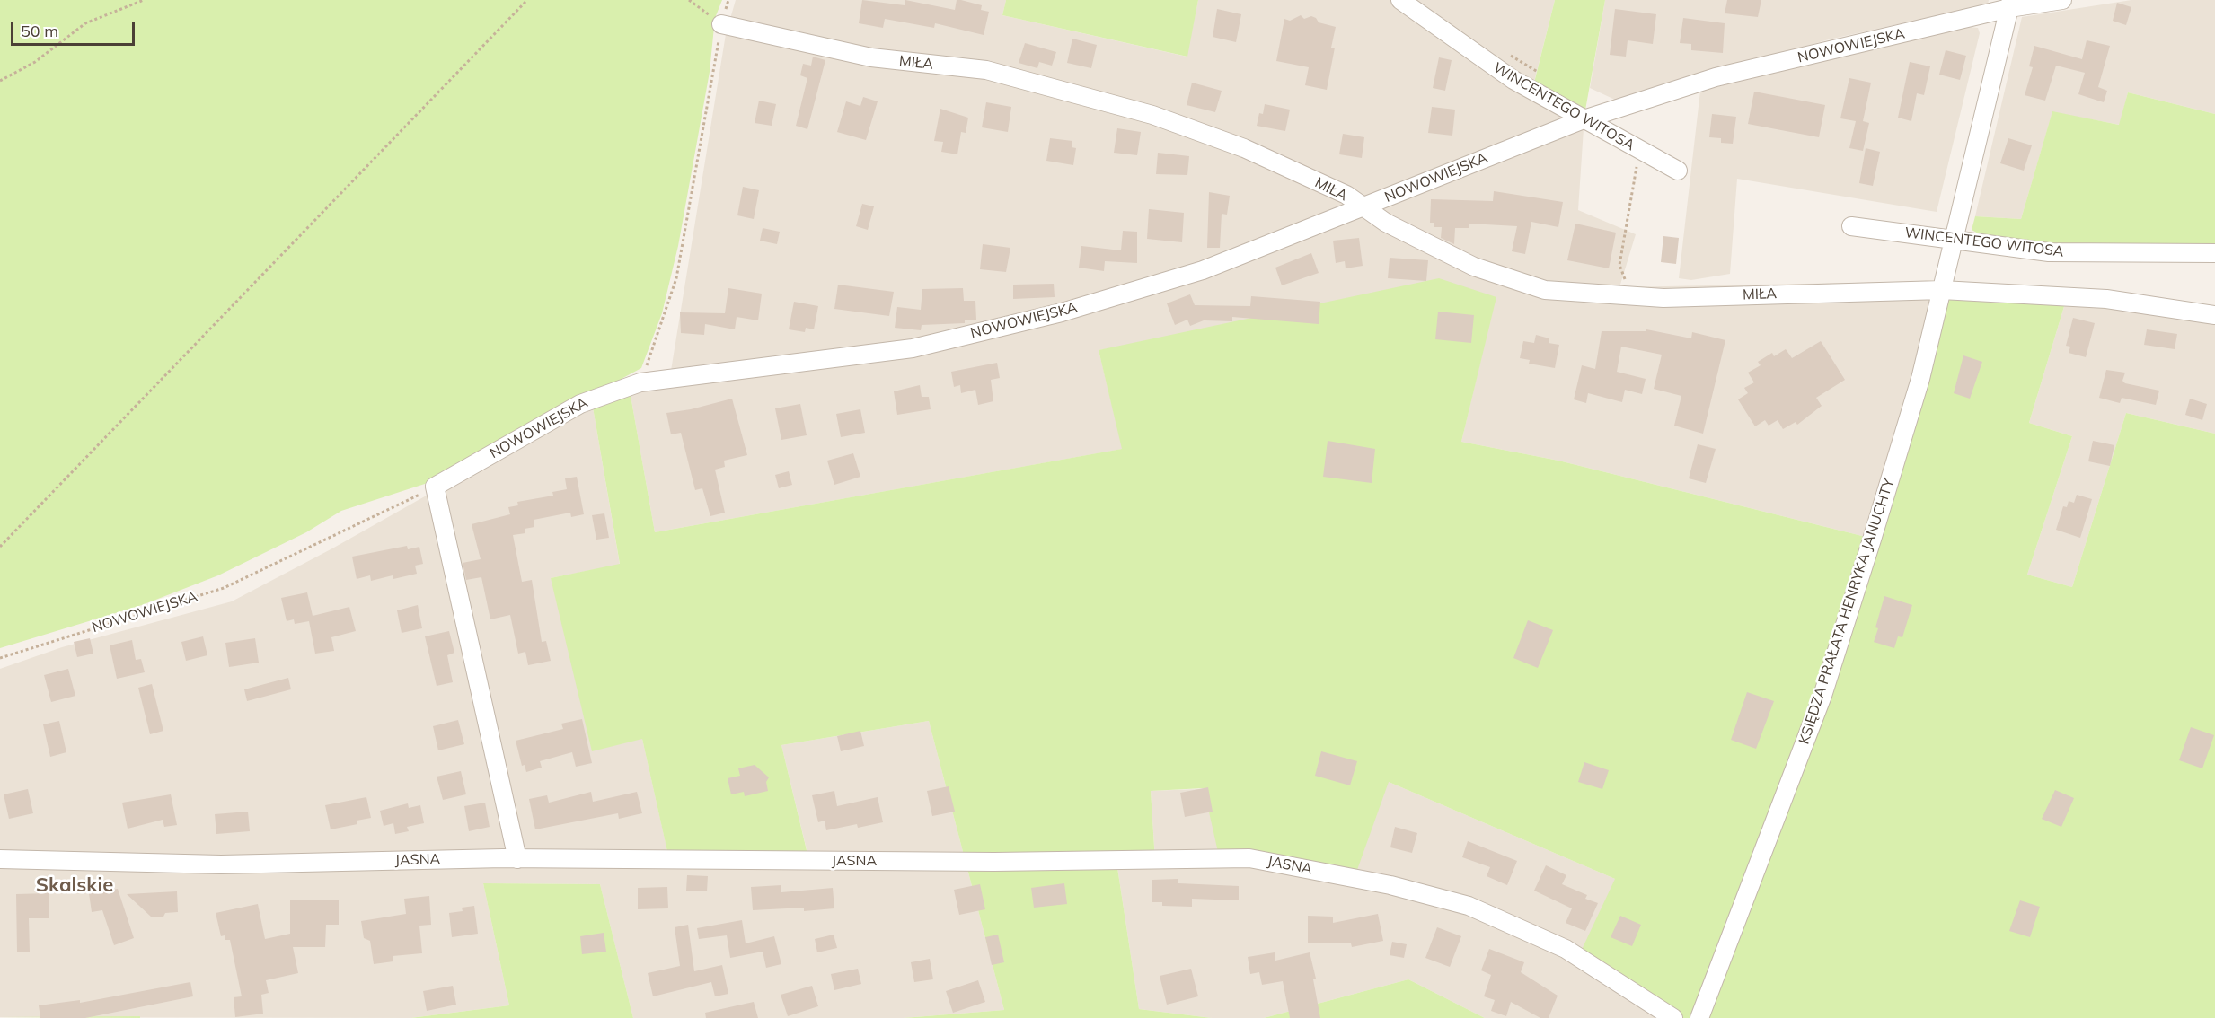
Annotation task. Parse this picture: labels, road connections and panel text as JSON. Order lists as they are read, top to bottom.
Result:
{
  "streets": {
    "street": [
      "NOWOWIEJSKA",
      "MIŁA",
      "WINCENTEGO WITOSA",
      "KSIĘDZA PRAŁATA HENRYKA JANUCHTY",
      "JASNA"
    ]
  },
  "crossings": [
    ["NOWOWIEJSKA", "MIŁA"],
    ["NOWOWIEJSKA", "WINCENTEGO WITOSA"],
    ["MIŁA", "KSIĘDZA PRAŁATA HENRYKA JANUCHTY"]
  ],
  "districts": ["Skalskie"],
  "scale_bar": "50 m"
}
